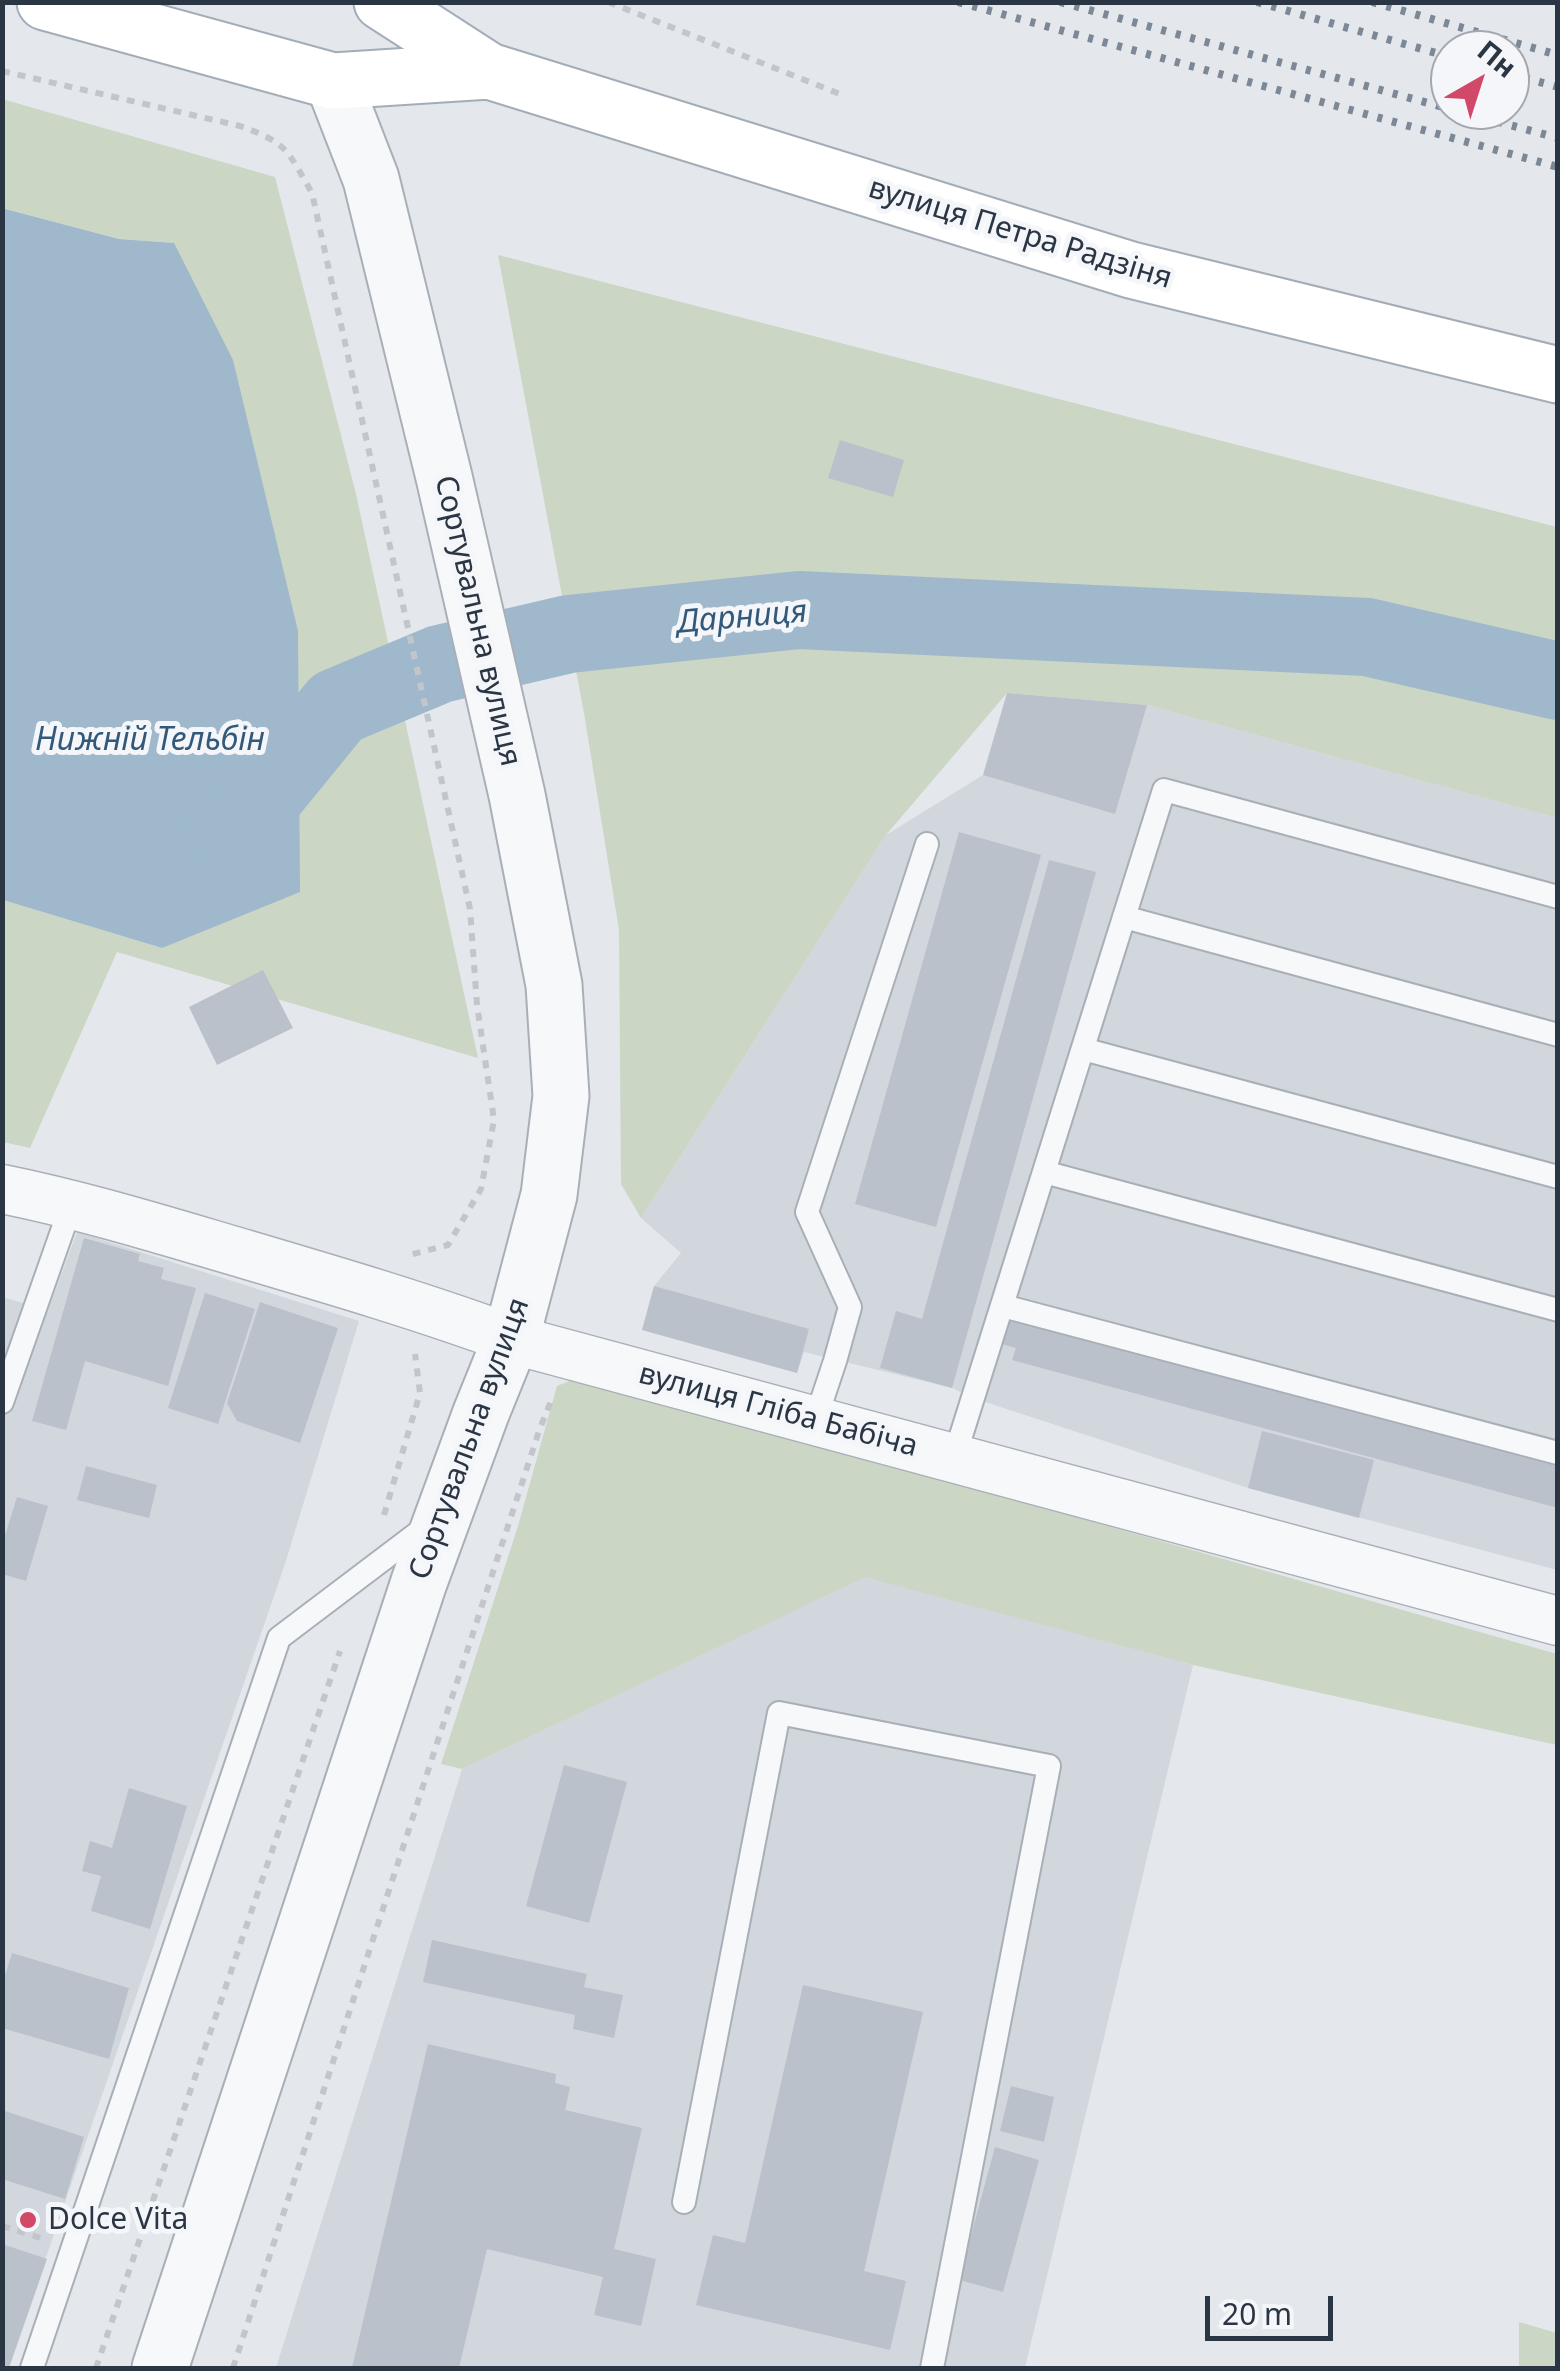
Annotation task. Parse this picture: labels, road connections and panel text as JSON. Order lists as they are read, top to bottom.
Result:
{
  "streets": {
    "main road": ["вулиця Петра Радзіня"],
    "street": ["Сортувальна вулиця", "вулиця Гліба Бабіча"]
  },
  "crossings": [
    ["вулиця Петра Радзіня", "Сортувальна вулиця"],
    ["Сортувальна вулиця", "вулиця Гліба Бабіча"]
  ],
  "water": ["Дарниця", "Нижній Тельбін"],
  "places": ["Dolce Vita"],
  "scale_bar": "20 m",
  "north": "top right"
}
